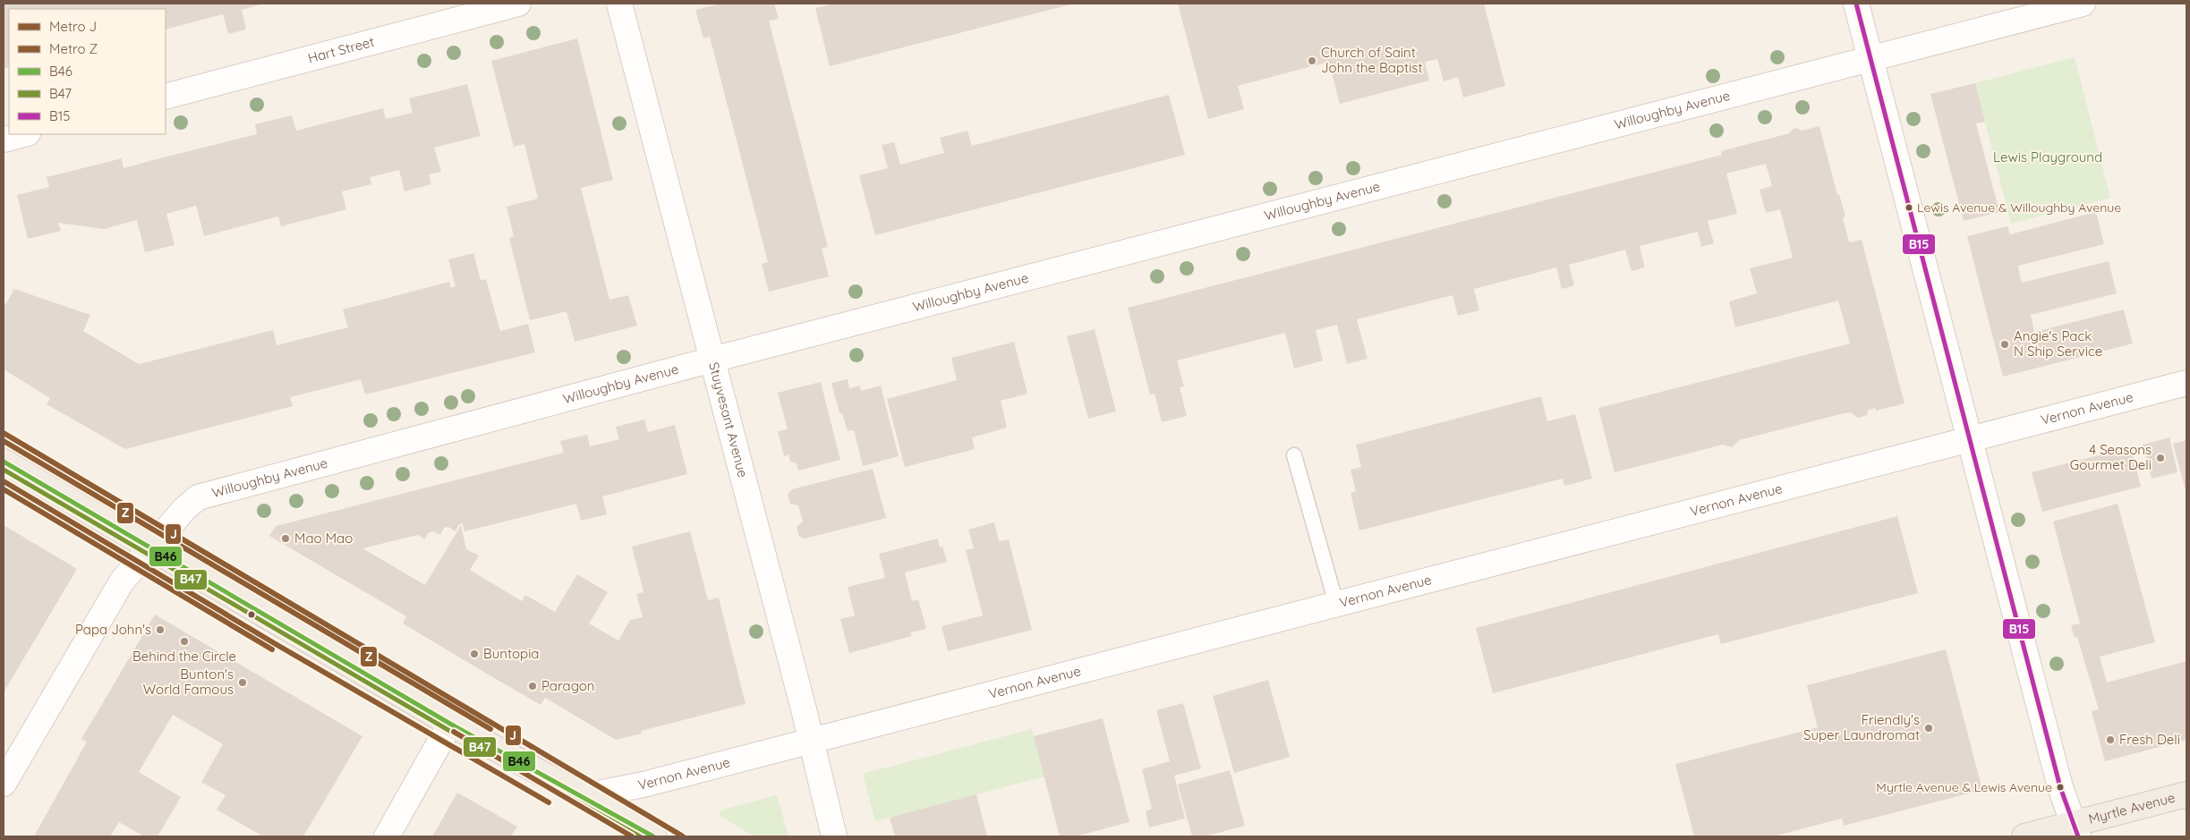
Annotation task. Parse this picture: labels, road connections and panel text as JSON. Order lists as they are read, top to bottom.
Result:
{
  "streets": {
    "main road": ["Myrtle Avenue"],
    "street": [
      "Hart Street",
      "Willoughby Avenue",
      "Vernon Avenue",
      "Stuyvesant Avenue"
    ]
  },
  "crossings": [
    ["Willoughby Avenue", "Stuyvesant Avenue"],
    ["Vernon Avenue", "Stuyvesant Avenue"]
  ],
  "parks": ["Lewis Playground"],
  "places": [
    "Church of Saint John the Baptist",
    "Lewis Avenue & Willoughby Avenue",
    "Angie's Pack N Ship Service",
    "4 Seasons Gourmet Deli",
    "Mao Mao",
    "Papa John's",
    "Behind the Circle",
    "Buntopia",
    "Bunton's World Famous",
    "Paragon",
    "Friendly's Super Laundromat",
    "Fresh Deli",
    "Myrtle Avenue & Lewis Avenue"
  ],
  "lines": [
    "transit line B15",
    "metro line J",
    "metro line Z",
    "transit line B46",
    "transit line B47"
  ],
  "legend": [
    "Metro J",
    "Metro Z",
    "B46",
    "B47",
    "B15"
  ]
}
